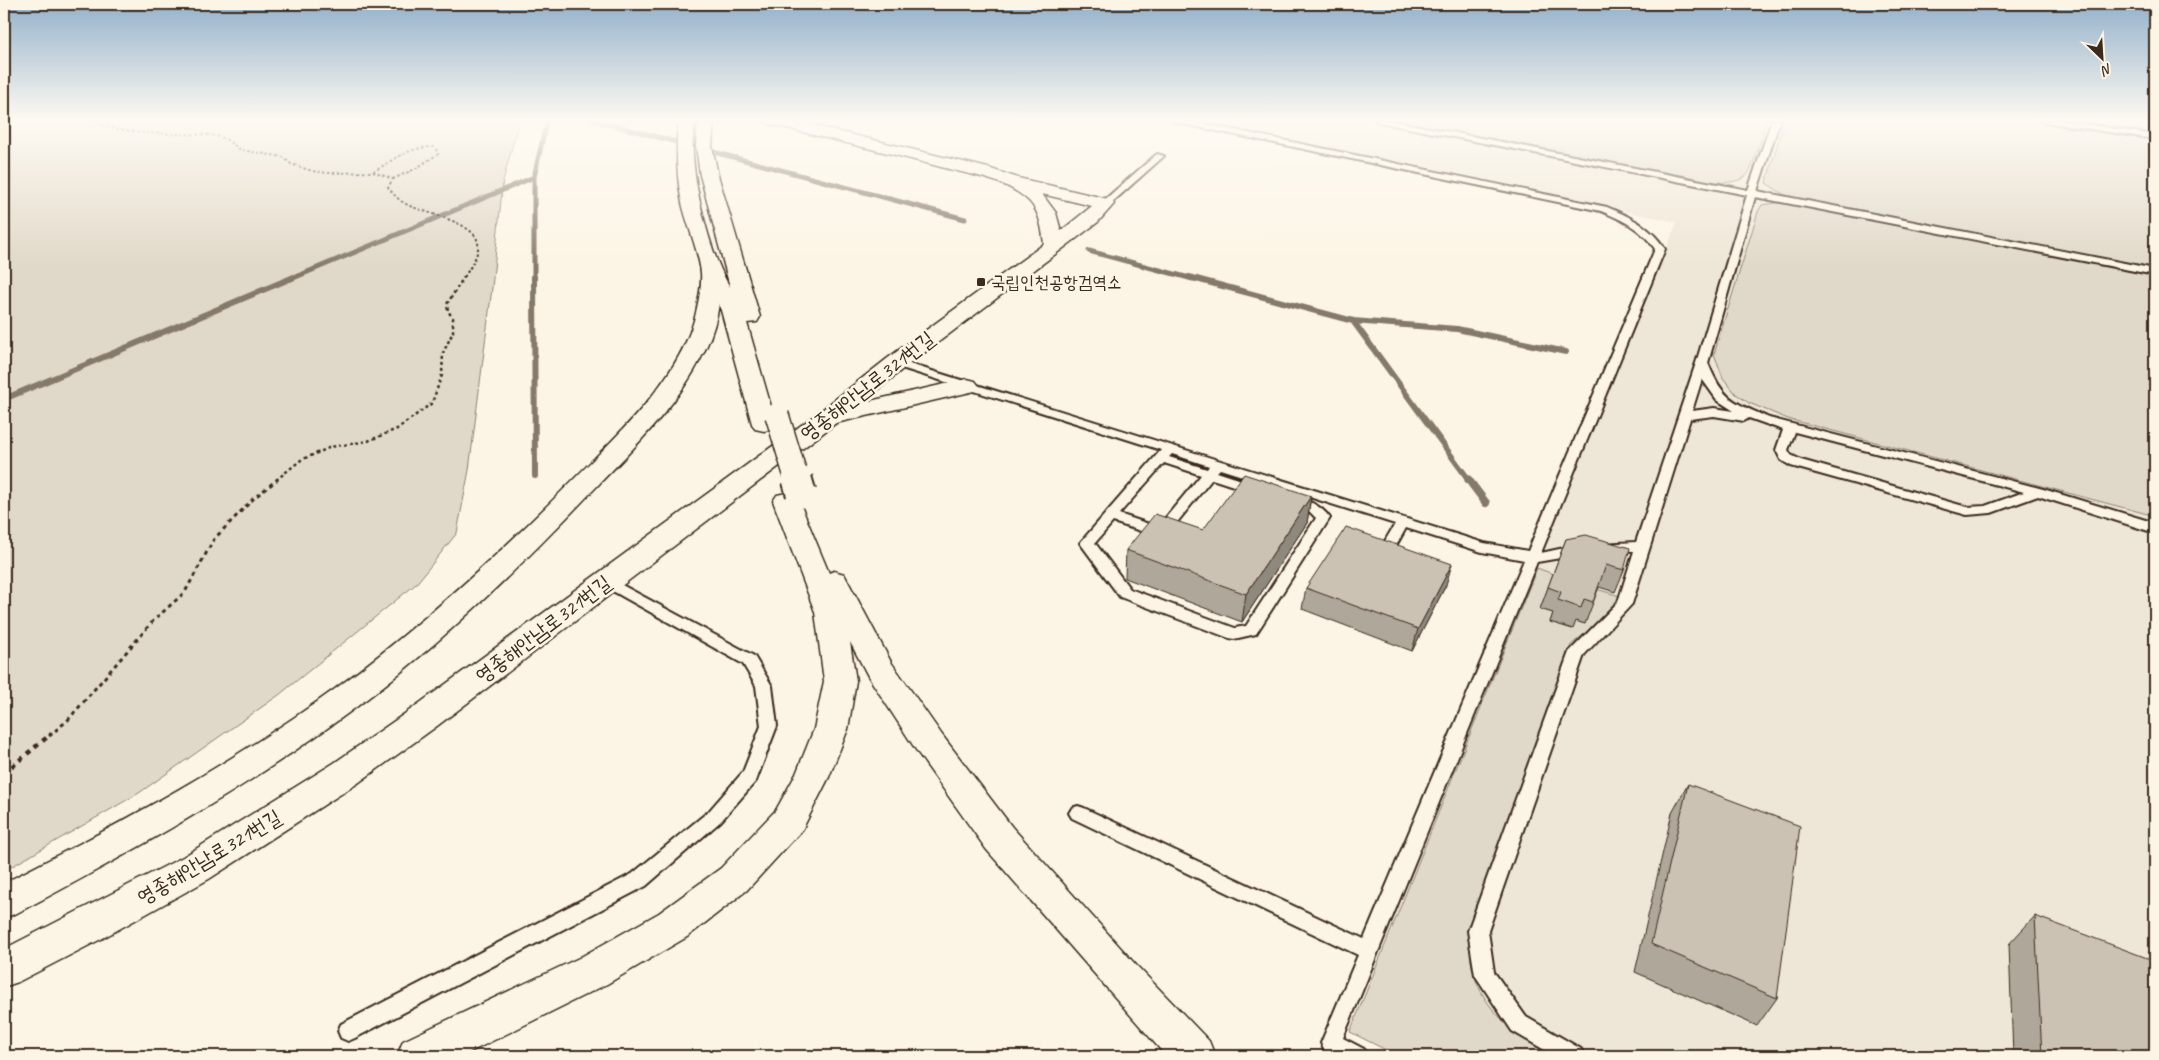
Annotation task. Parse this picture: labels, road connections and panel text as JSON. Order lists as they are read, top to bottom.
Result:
{
  "streets": {
    "street": ["영종해안남로321번길"]
  },
  "places": {
    "transit": ["국립인천공항검역소"]
  },
  "north": "bottom right"
}
